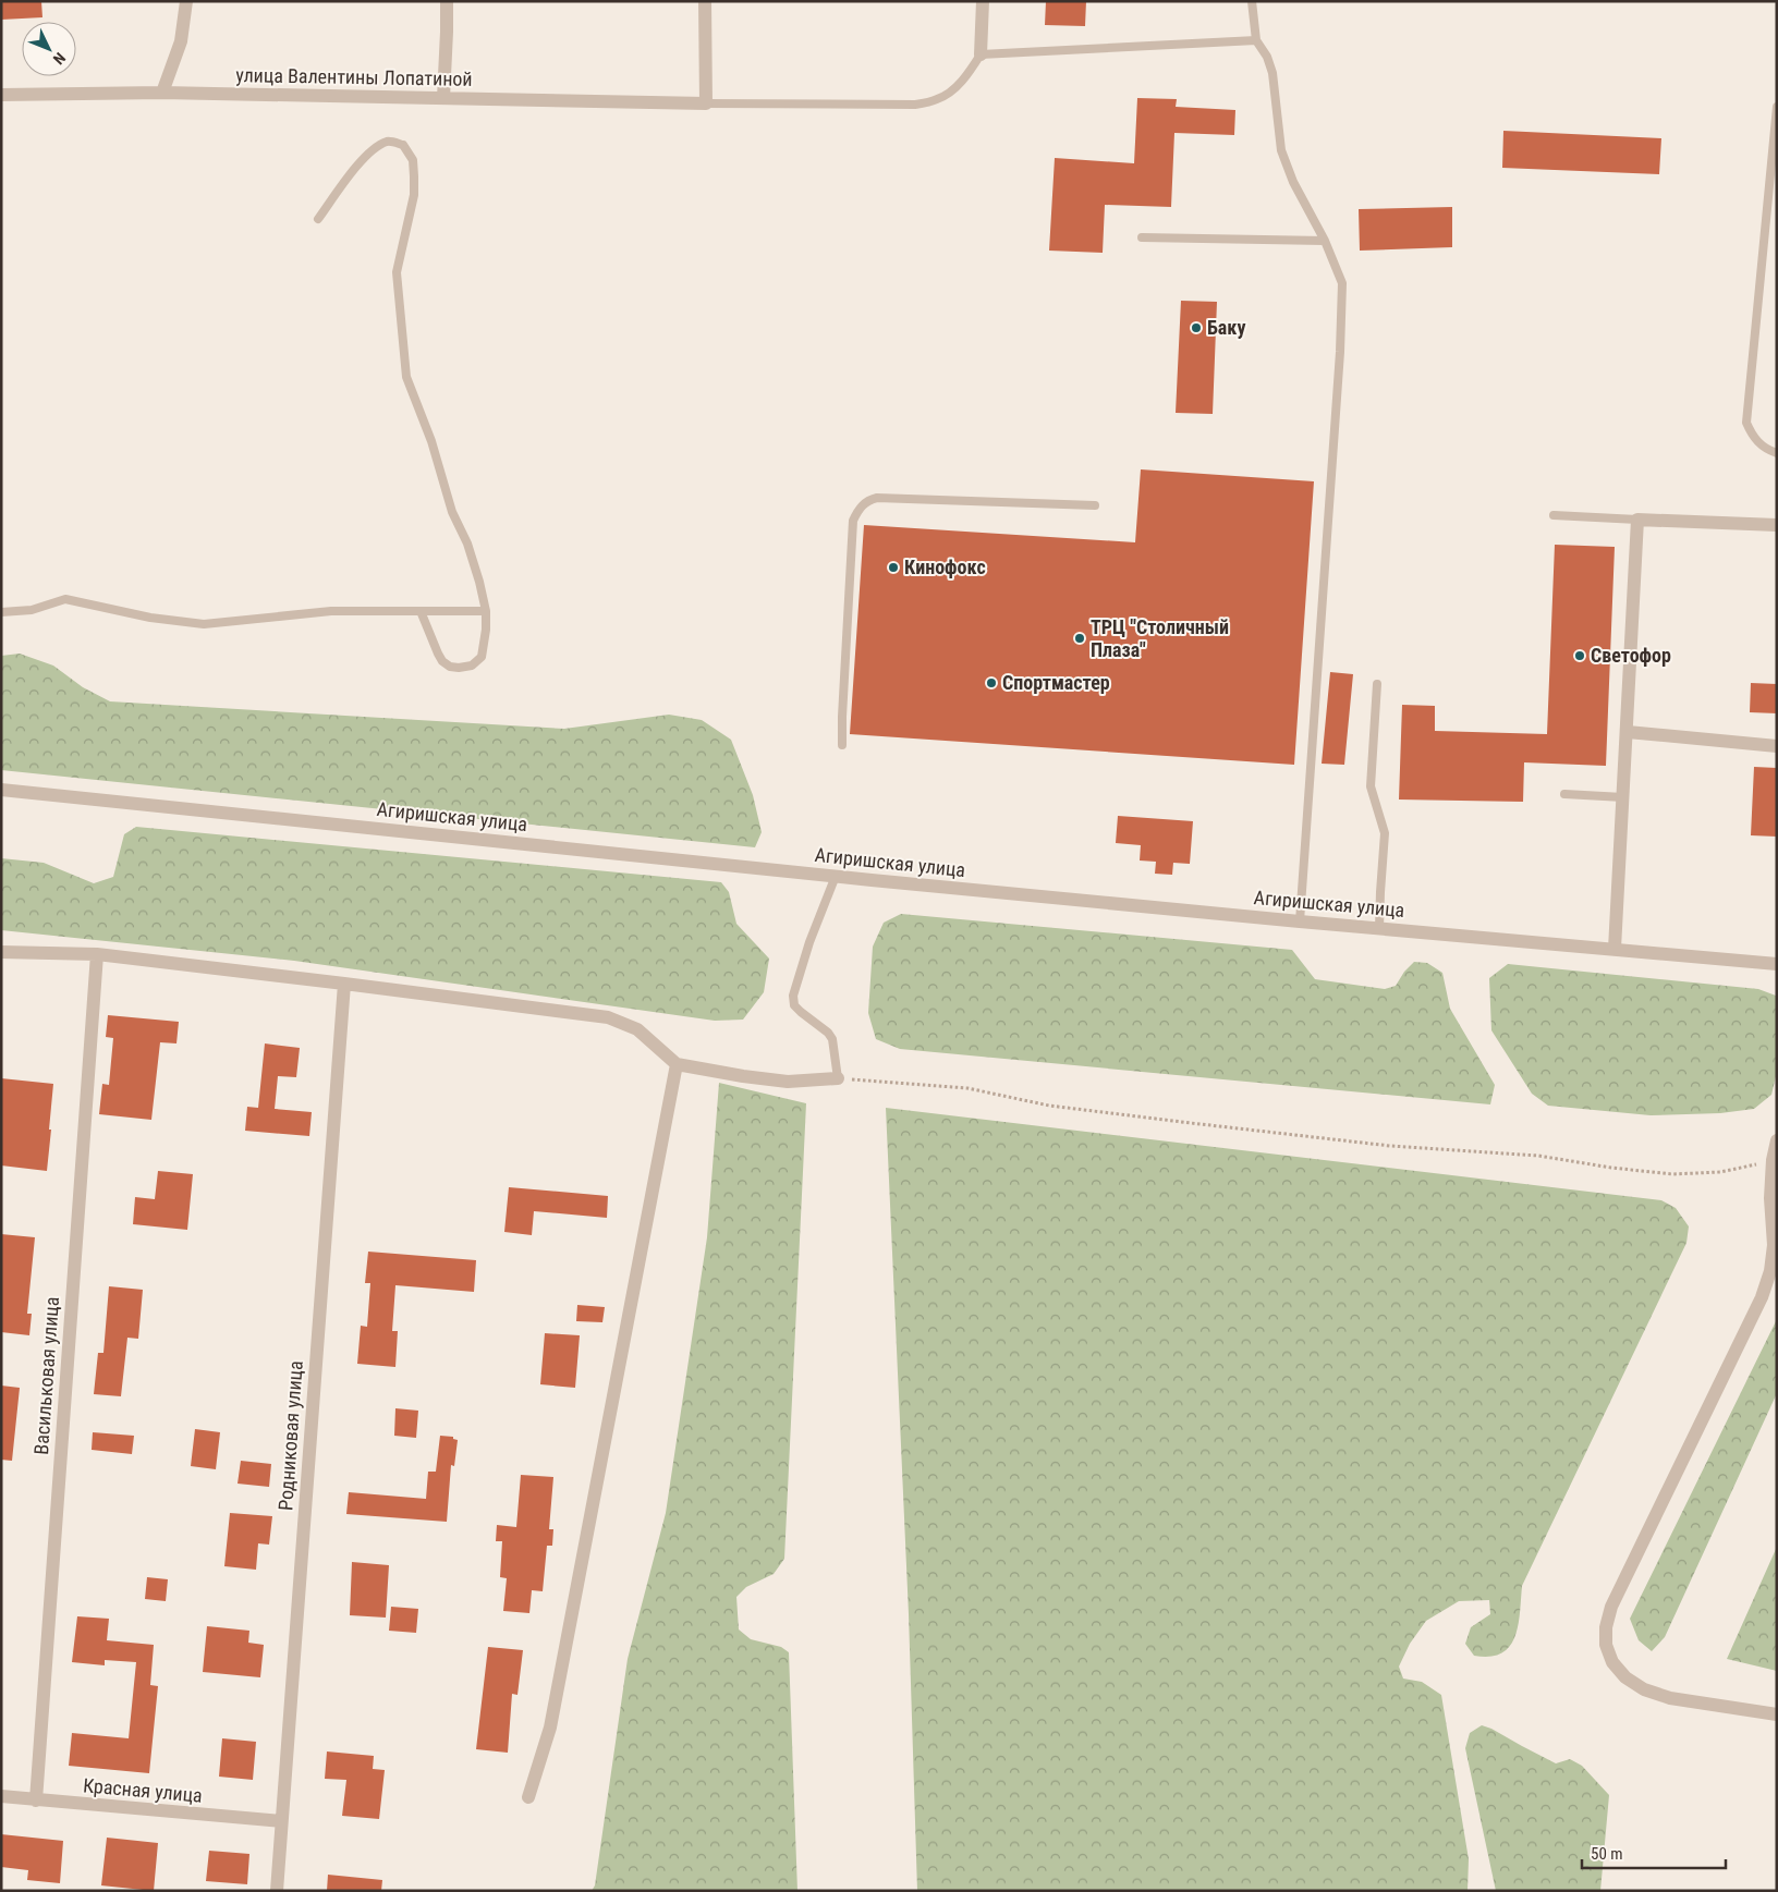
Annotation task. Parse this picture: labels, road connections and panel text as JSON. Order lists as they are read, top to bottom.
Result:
{
  "streets": {
    "street": [
      "улица Валентины Лопатиной",
      "Агиришская улица",
      "Васильковая улица",
      "Родниковая улица",
      "Красная улица"
    ]
  },
  "crossings": [
    ["Васильковая улица", "Красная улица"],
    ["Родниковая улица", "Красная улица"]
  ],
  "places": [
    "Баку",
    "Кинофокс",
    "ТРЦ \"Столичный Плаза\"",
    "Светофор",
    "Спортмастер"
  ],
  "scale_bar": "50 m",
  "north": "bottom right"
}
